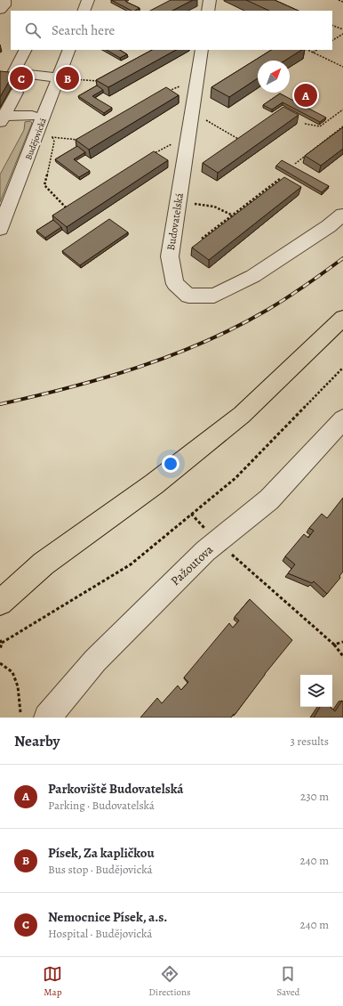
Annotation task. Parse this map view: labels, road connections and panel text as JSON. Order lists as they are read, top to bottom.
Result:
{
  "streets": {
    "street": ["Budějovická", "Budovatelská", "Pažoutova"]
  },
  "north": "top right",
  "page": {
    "search": "Search here",
    "pins": ["B", "C", "A"],
    "heading": ["Nearby", "3 results"],
    "list": [
      {
        "mark": "A",
        "name": "Parkoviště Budovatelská",
        "note": "Parking · Budovatelská",
        "value": "230 m"
      },
      {
        "mark": "B",
        "name": "Písek, Za kapličkou",
        "note": "Bus stop · Budějovická",
        "value": "240 m"
      },
      {
        "mark": "C",
        "name": "Nemocnice Písek, a.s.",
        "note": "Hospital · Budějovická",
        "value": "240 m"
      }
    ],
    "nav": ["Map", "Directions", "Saved"]
  }
}
